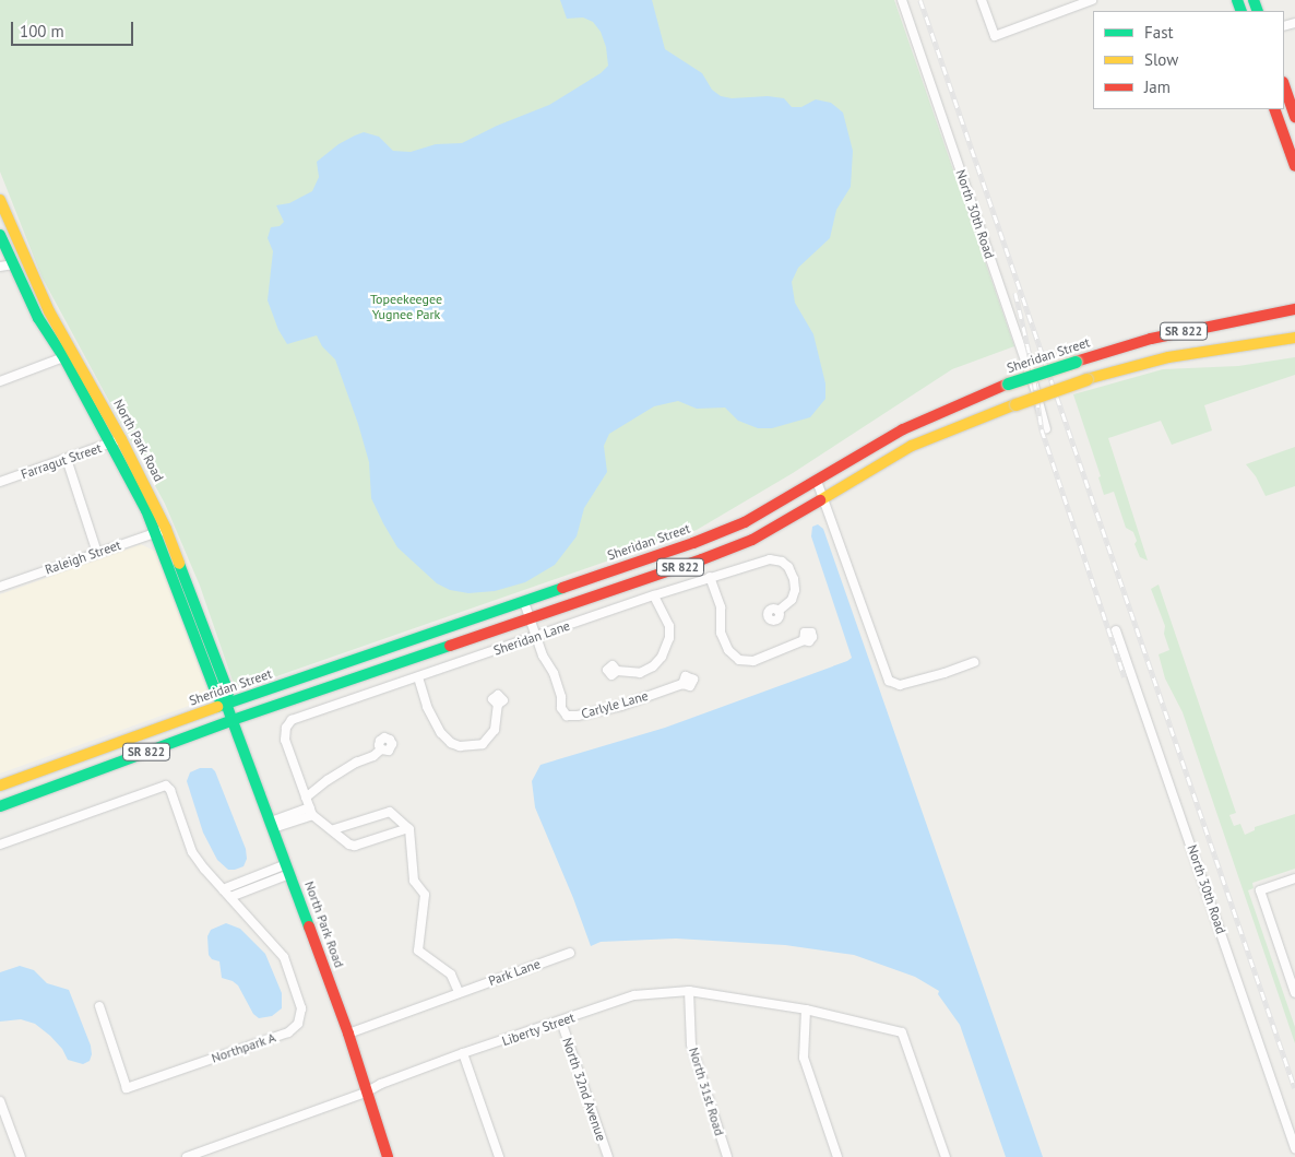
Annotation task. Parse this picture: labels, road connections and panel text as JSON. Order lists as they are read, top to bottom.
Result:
{
  "streets": {
    "main road": ["SR 822", "Sheridan Street", "North Park Road"],
    "street": [
      "North 30th Road",
      "Farragut Street",
      "Raleigh Street",
      "Sheridan Lane",
      "Carlyle Lane",
      "Park Lane",
      "Liberty Street",
      "Northpark A",
      "North 32nd Avenue",
      "North 31st Road"
    ]
  },
  "crossings": [
    ["SR 822", "North Park Road"],
    ["Sheridan Street", "North Park Road"],
    ["North Park Road", "Farragut Street"],
    ["North Park Road", "Raleigh Street"],
    ["North Park Road", "Park Lane"],
    ["North Park Road", "Liberty Street"],
    ["Sheridan Lane", "Carlyle Lane"],
    ["Liberty Street", "North 32nd Avenue"],
    ["Liberty Street", "North 31st Road"]
  ],
  "parks": ["Topeekeegee Yugnee Park"],
  "legend": ["Fast", "Slow", "Jam"],
  "scale_bar": "100 m"
}
